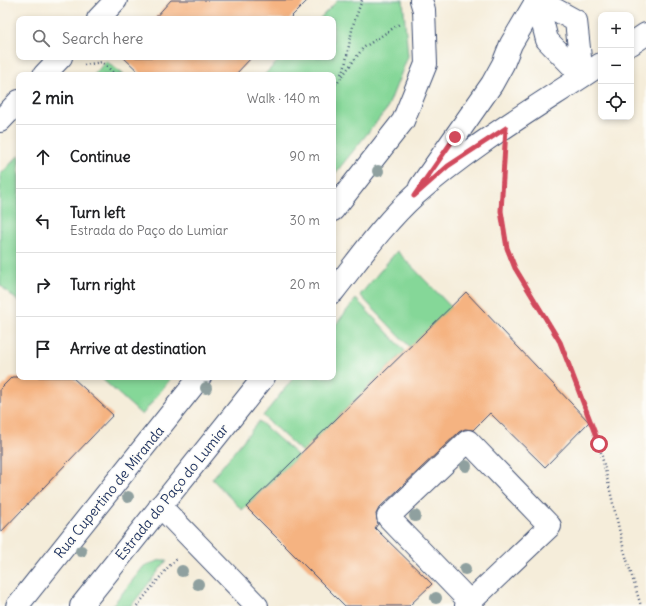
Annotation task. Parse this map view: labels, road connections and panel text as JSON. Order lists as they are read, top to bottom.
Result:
{
  "streets": {
    "street": ["Rua Cupertino de Miranda", "Estrada do Paço do Lumiar"]
  },
  "page": {
    "map_buttons": ["+", "−"],
    "search": "Search here",
    "heading": ["2 min", "Walk · 140 m"],
    "list": [
      ["Continue", "90 m"],
      ["Turn left", "Estrada do Paço do Lumiar", "30 m"],
      ["Turn right", "20 m"],
      "Arrive at destination"
    ]
  }
}
